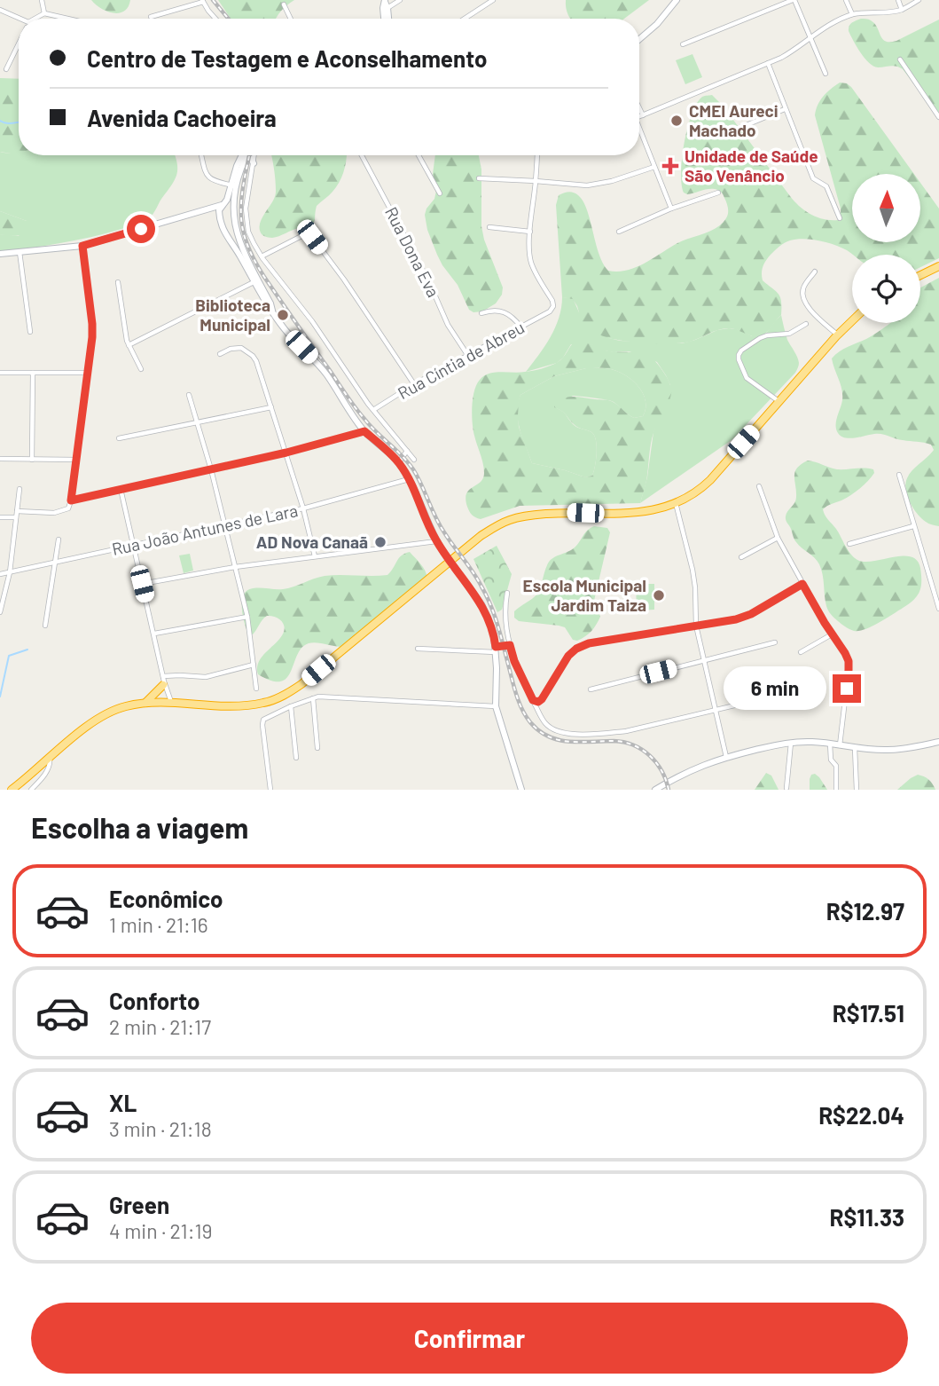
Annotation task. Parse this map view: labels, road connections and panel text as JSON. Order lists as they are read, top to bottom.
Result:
{
  "streets": {
    "street": ["Rua Dona Eva", "Rua Cíntia de Abreu", "Rua João Antunes de Lara"]
  },
  "crossings": [
    ["Rua Dona Eva", "Rua Cíntia de Abreu"]
  ],
  "places": {
    "other": [
      "CMEI Aureci Machado",
      "Biblioteca Municipal",
      "AD Nova Canaã",
      "Escola Municipal Jardim Taiza"
    ],
    "health": ["Unidade de Saúde São Venâncio"]
  },
  "north": "top",
  "page": {
    "banner": ["Centro de Testagem e Aconselhamento", "Avenida Cachoeira"],
    "bubble": "6 min",
    "heading": "Escolha a viagem",
    "list": [
      {
        "name": "Econômico",
        "note": "1 min · 21:16",
        "value": "R$12.97"
      },
      {
        "name": "Conforto",
        "note": "2 min · 21:17",
        "value": "R$17.51"
      },
      {
        "name": "XL",
        "note": "3 min · 21:18",
        "value": "R$22.04"
      },
      {
        "name": "Green",
        "note": "4 min · 21:19",
        "value": "R$11.33"
      }
    ],
    "buttons": "Confirmar"
  }
}
